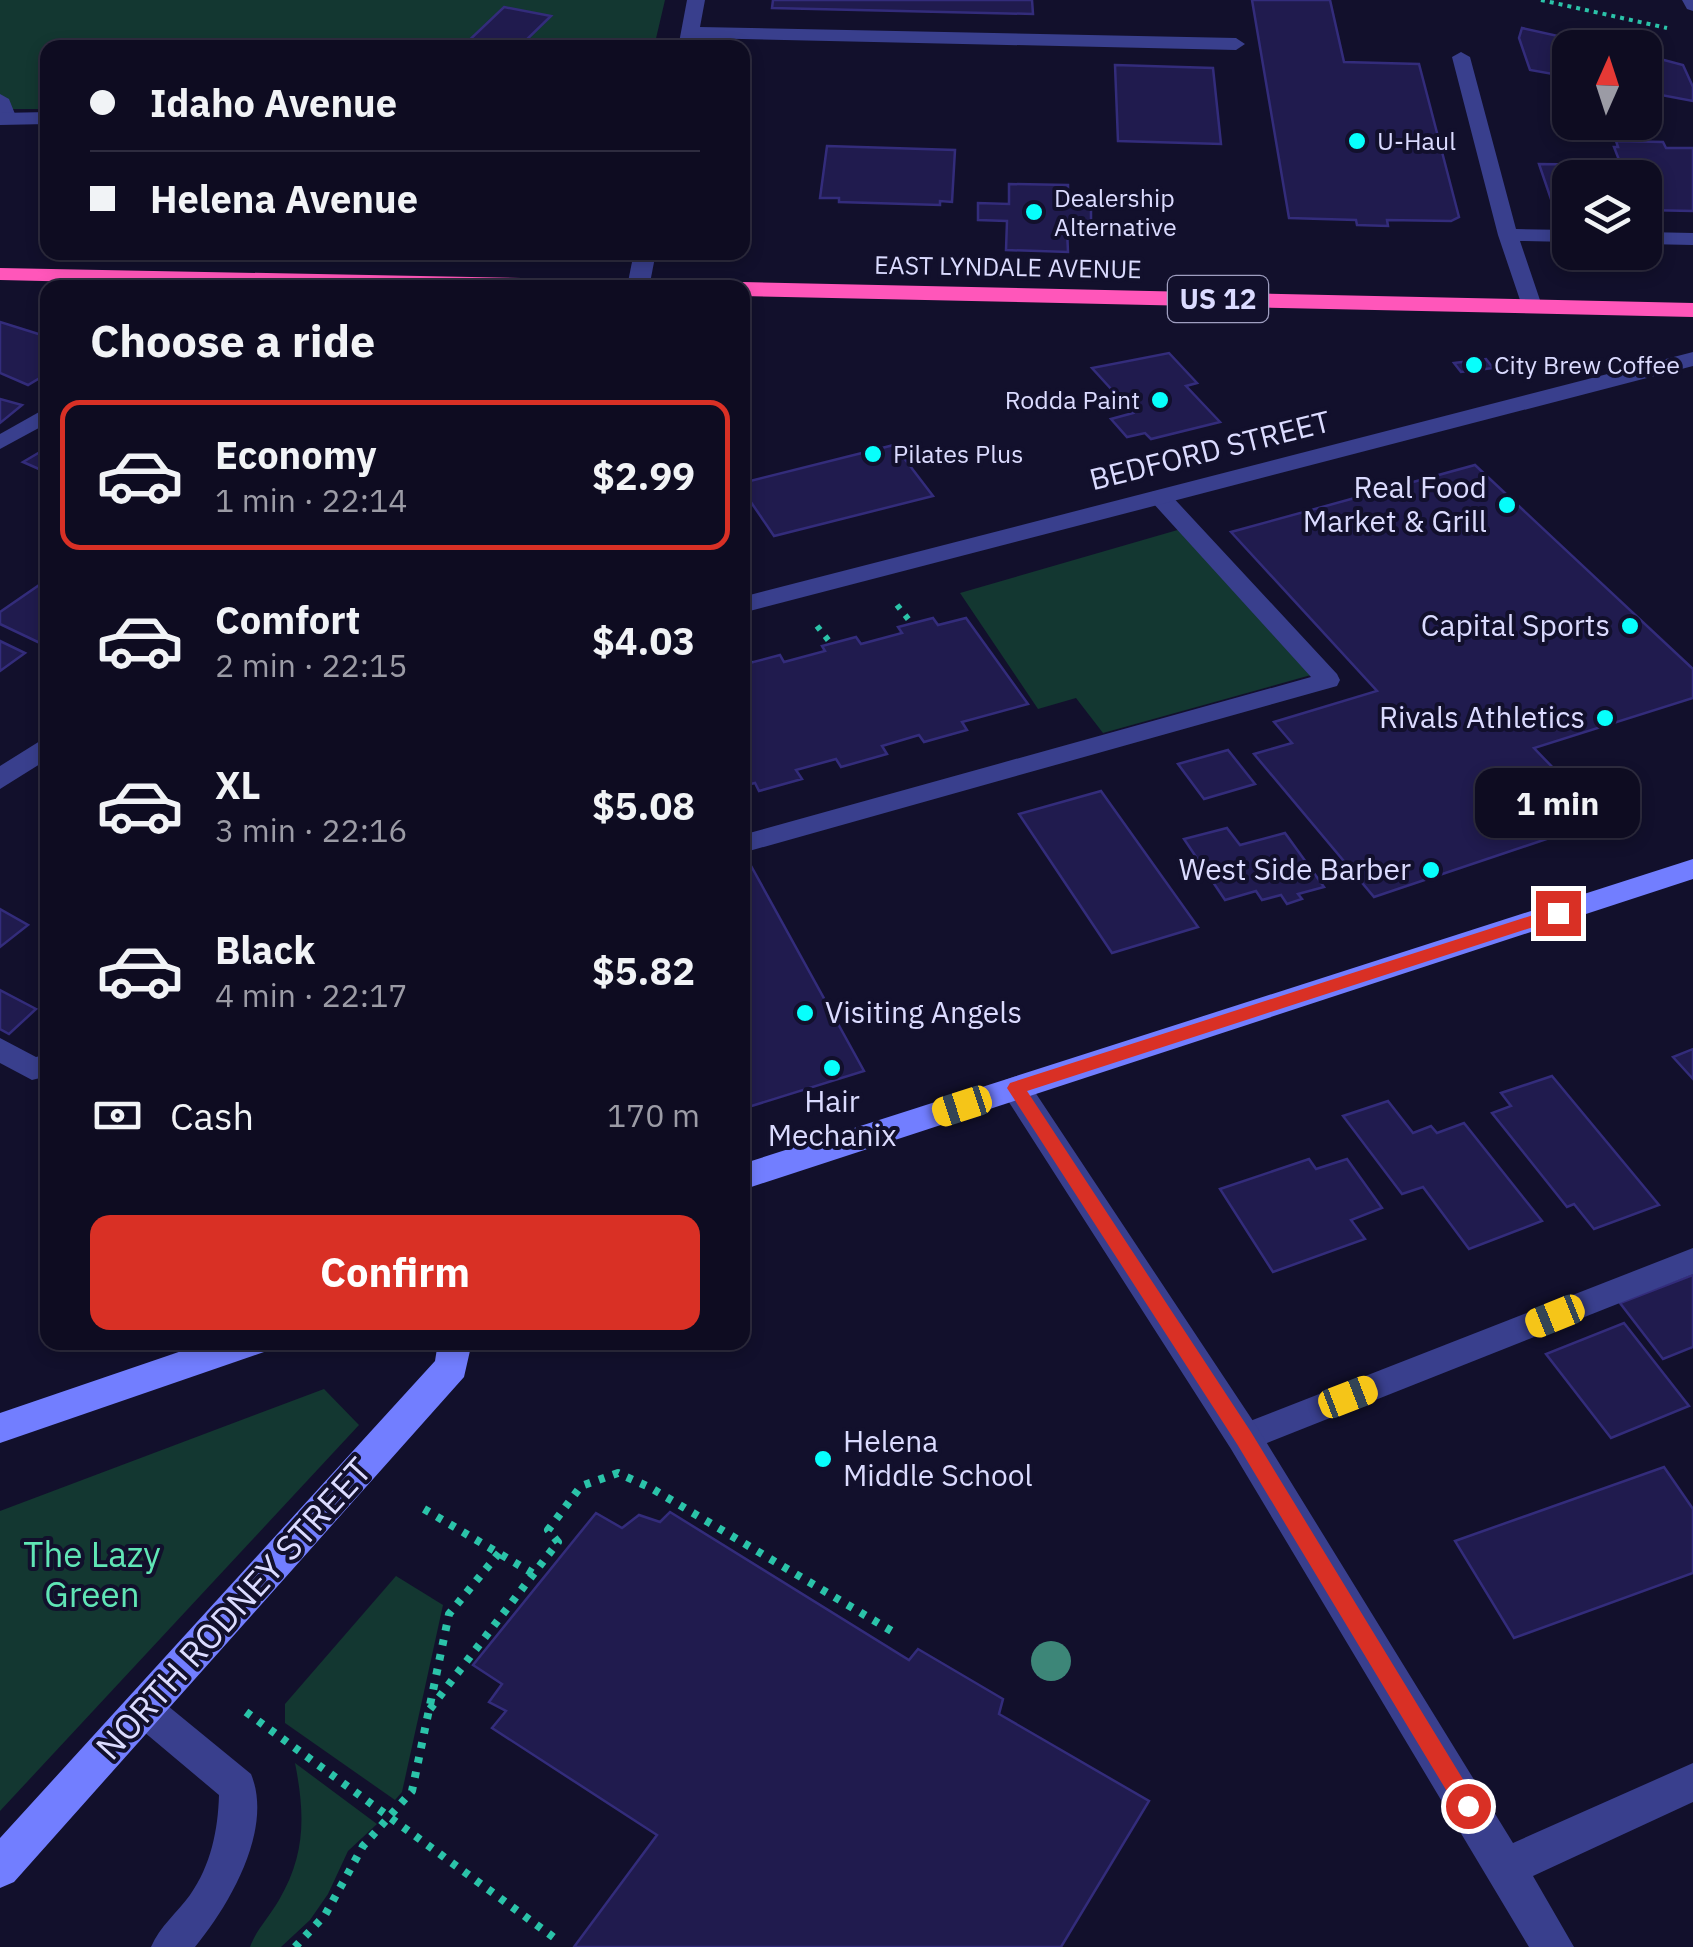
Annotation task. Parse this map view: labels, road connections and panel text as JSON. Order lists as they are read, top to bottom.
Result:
{
  "streets": {
    "highway": ["EAST LYNDALE AVENUE", "US 12"],
    "main road": ["NORTH RODNEY STREET"],
    "street": ["BEDFORD STREET"]
  },
  "parks": ["The Lazy Green"],
  "places": [
    "U-Haul",
    "Dealership Alternative",
    "City Brew Coffee",
    "Rodda Paint",
    "Pilates Plus",
    "Real Food Market & Grill",
    "Capital Sports",
    "Rivals Athletics",
    "West Side Barber",
    "Visiting Angels",
    "Hair Mechanix",
    "Helena Middle School"
  ],
  "north": "top",
  "page": {
    "banner": ["Idaho Avenue", "Helena Avenue"],
    "heading": "Choose a ride",
    "list": [
      {
        "name": "Economy",
        "note": "1 min · 22:14",
        "value": "$2.99"
      },
      {
        "name": "Comfort",
        "note": "2 min · 22:15",
        "value": "$4.03"
      },
      {
        "name": "XL",
        "note": "3 min · 22:16",
        "value": "$5.08"
      },
      {
        "name": "Black",
        "note": "4 min · 22:17",
        "value": "$5.82"
      }
    ],
    "bubble": "1 min",
    "pay": ["Cash", "170 m"],
    "buttons": "Confirm"
  }
}
